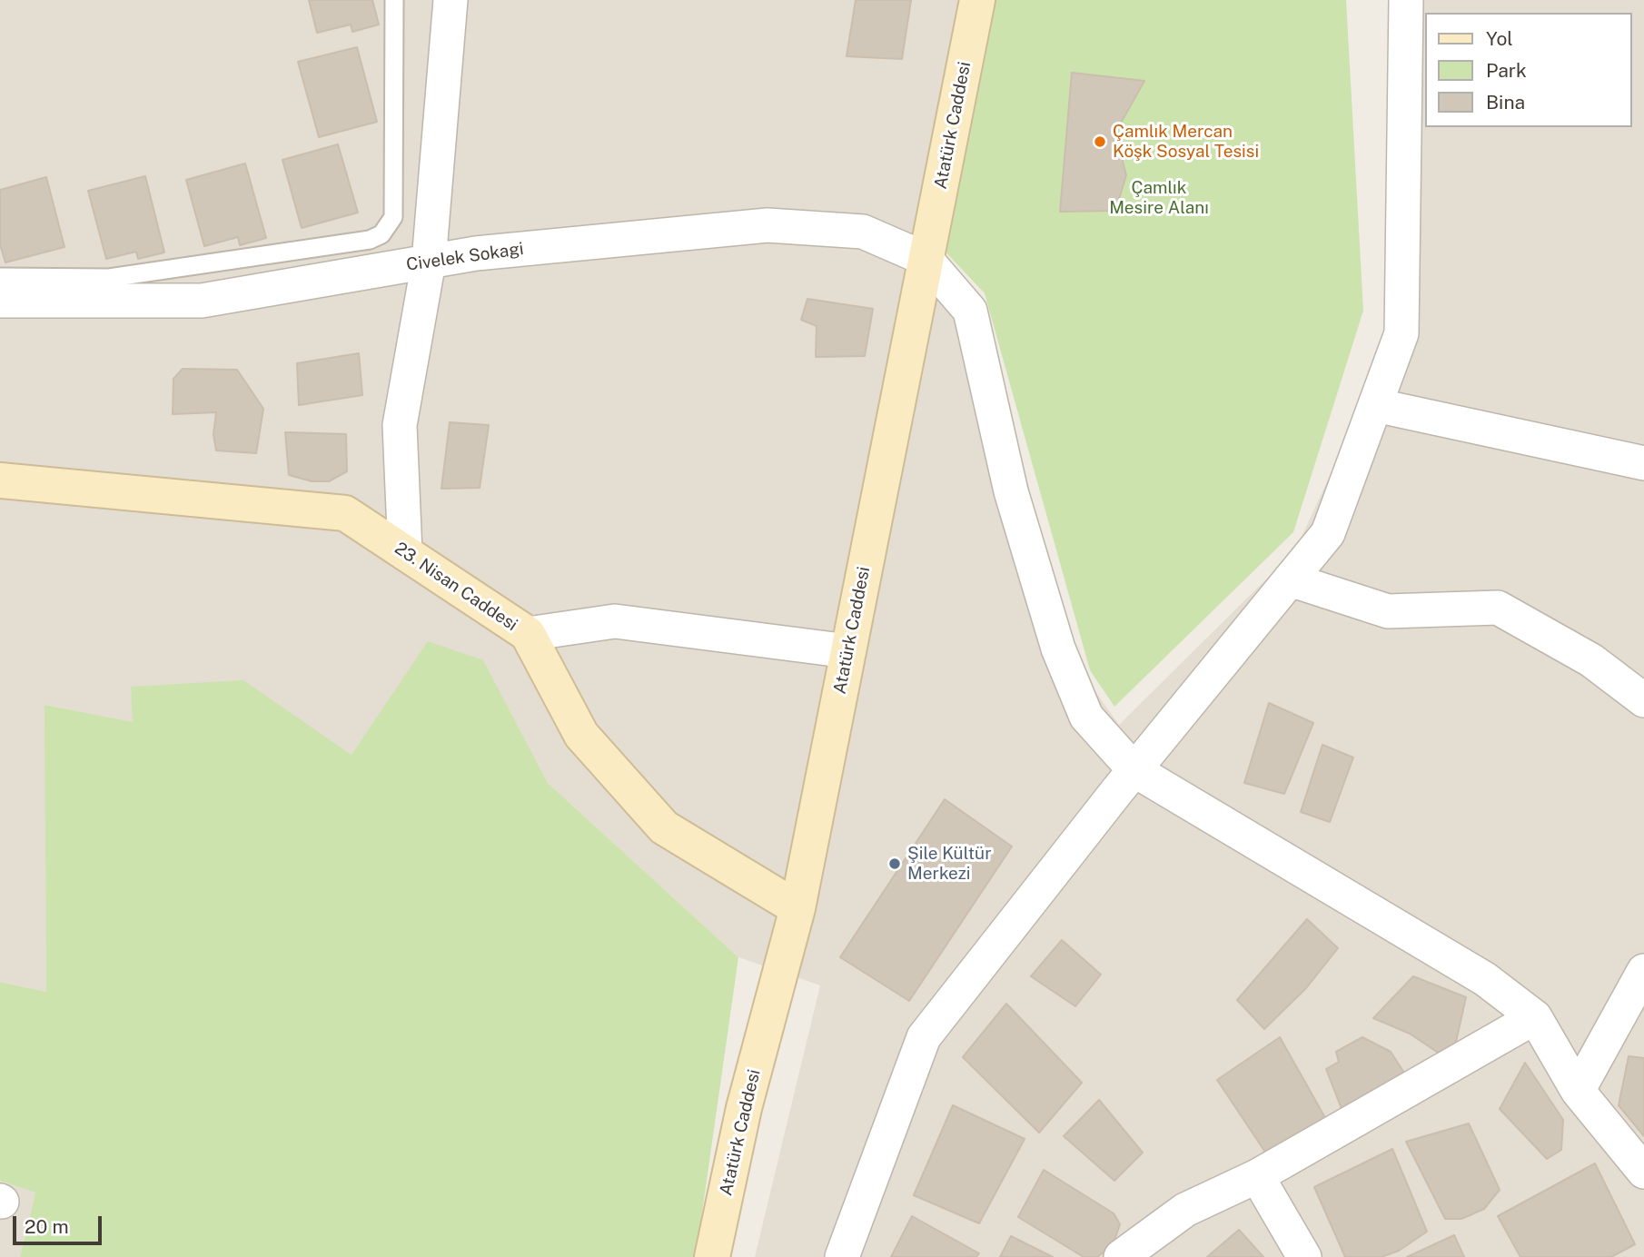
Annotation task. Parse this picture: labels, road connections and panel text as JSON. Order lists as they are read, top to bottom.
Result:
{
  "streets": {
    "street": ["Atatürk Caddesi", "Civelek Sokagi", "23. Nisan Caddesi"]
  },
  "crossings": [
    ["Atatürk Caddesi", "Civelek Sokagi"],
    ["Atatürk Caddesi", "23. Nisan Caddesi"]
  ],
  "parks": ["Çamlık Mesire Alanı"],
  "places": ["Çamlık Mercan Köşk Sosyal Tesisi", "Şile Kültür Merkezi"],
  "legend": ["Yol", "Park", "Bina"],
  "scale_bar": "20 m"
}
